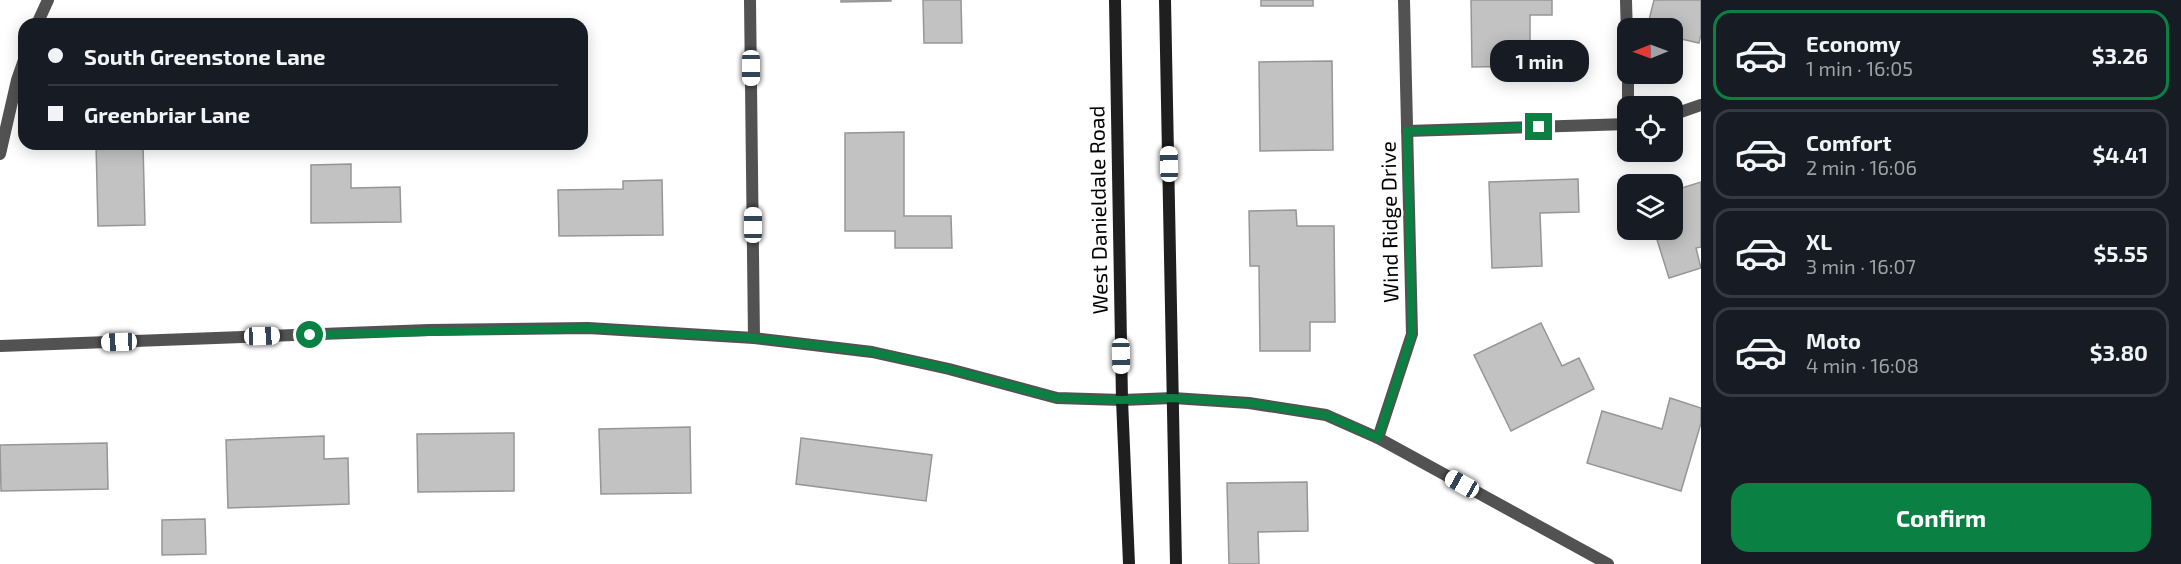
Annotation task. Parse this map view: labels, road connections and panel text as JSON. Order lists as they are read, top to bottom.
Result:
{
  "streets": {
    "main road": ["West Danieldale Road"],
    "street": ["Wind Ridge Drive"]
  },
  "north": "left",
  "page": {
    "list": [
      {
        "name": "Economy",
        "note": "1 min · 16:05",
        "value": "$3.26"
      },
      {
        "name": "Comfort",
        "note": "2 min · 16:06",
        "value": "$4.41"
      },
      {
        "name": "XL",
        "note": "3 min · 16:07",
        "value": "$5.55"
      },
      {
        "name": "Moto",
        "note": "4 min · 16:08",
        "value": "$3.80"
      }
    ],
    "banner": ["South Greenstone Lane", "Greenbriar Lane"],
    "bubble": "1 min",
    "buttons": "Confirm"
  }
}
